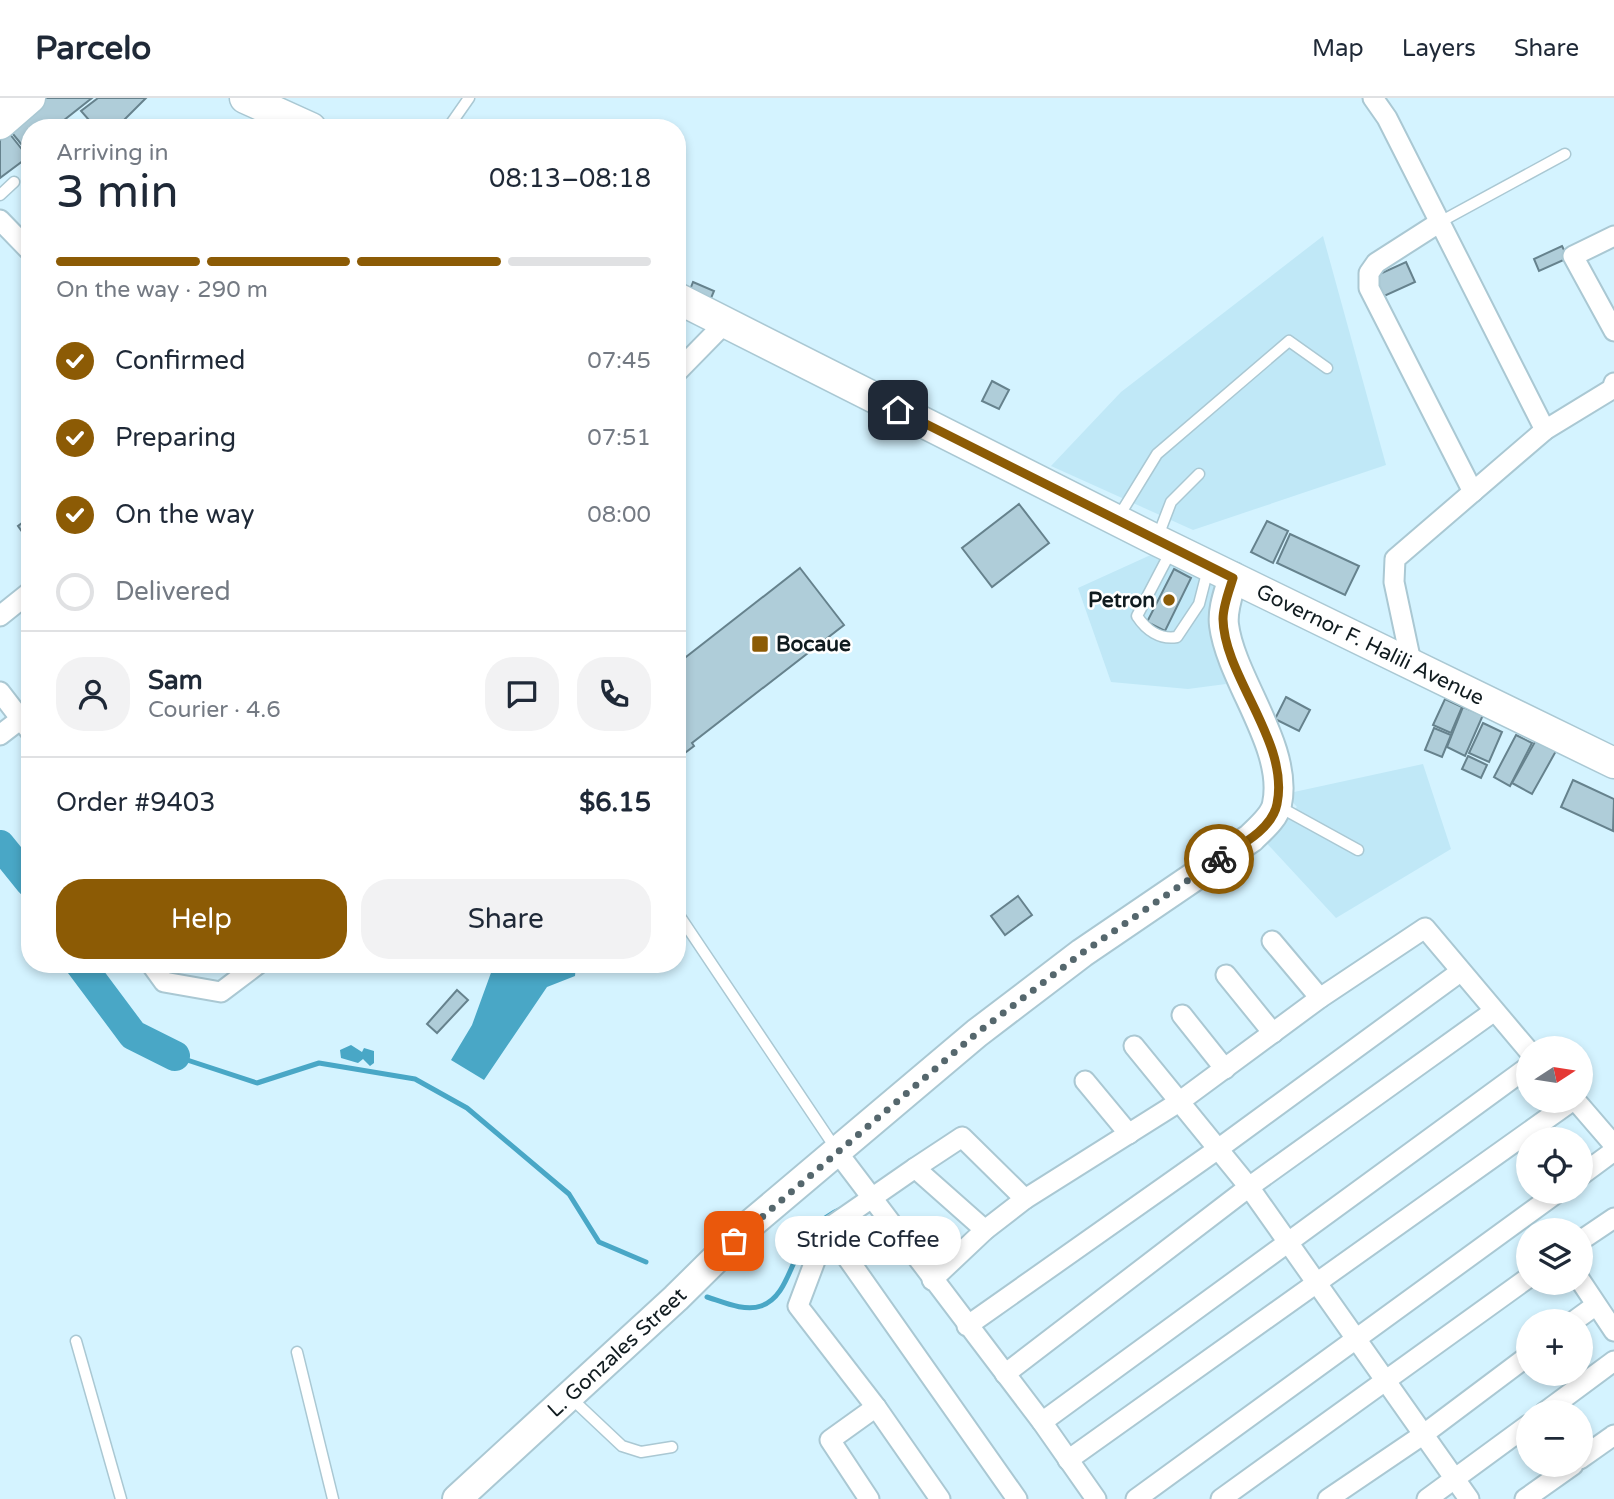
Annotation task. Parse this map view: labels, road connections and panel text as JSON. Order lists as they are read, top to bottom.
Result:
{
  "streets": {
    "main road": ["Governor F. Halili Avenue"],
    "street": ["L. Gonzales Street"]
  },
  "places": {
    "other": ["Petron", "Stride Coffee"],
    "transit": ["Bocaue"]
  },
  "north": "right",
  "page": {
    "header": "Parcelo",
    "nav": ["Map", "Layers", "Share"],
    "heading": ["3 min", "Arriving in", "08:13–08:18"],
    "panel": [
      "Sam",
      "Courier · 4.6",
      "Order #9403",
      "$6.15"
    ],
    "bar": "On the way · 290 m",
    "list": [
      ["Confirmed", "07:45"],
      ["Preparing", "07:51"],
      ["On the way", "08:00"],
      "Delivered"
    ],
    "buttons": ["Help", "Share"],
    "map_buttons": ["+", "−"],
    "bubble": "Stride Coffee"
  }
}
